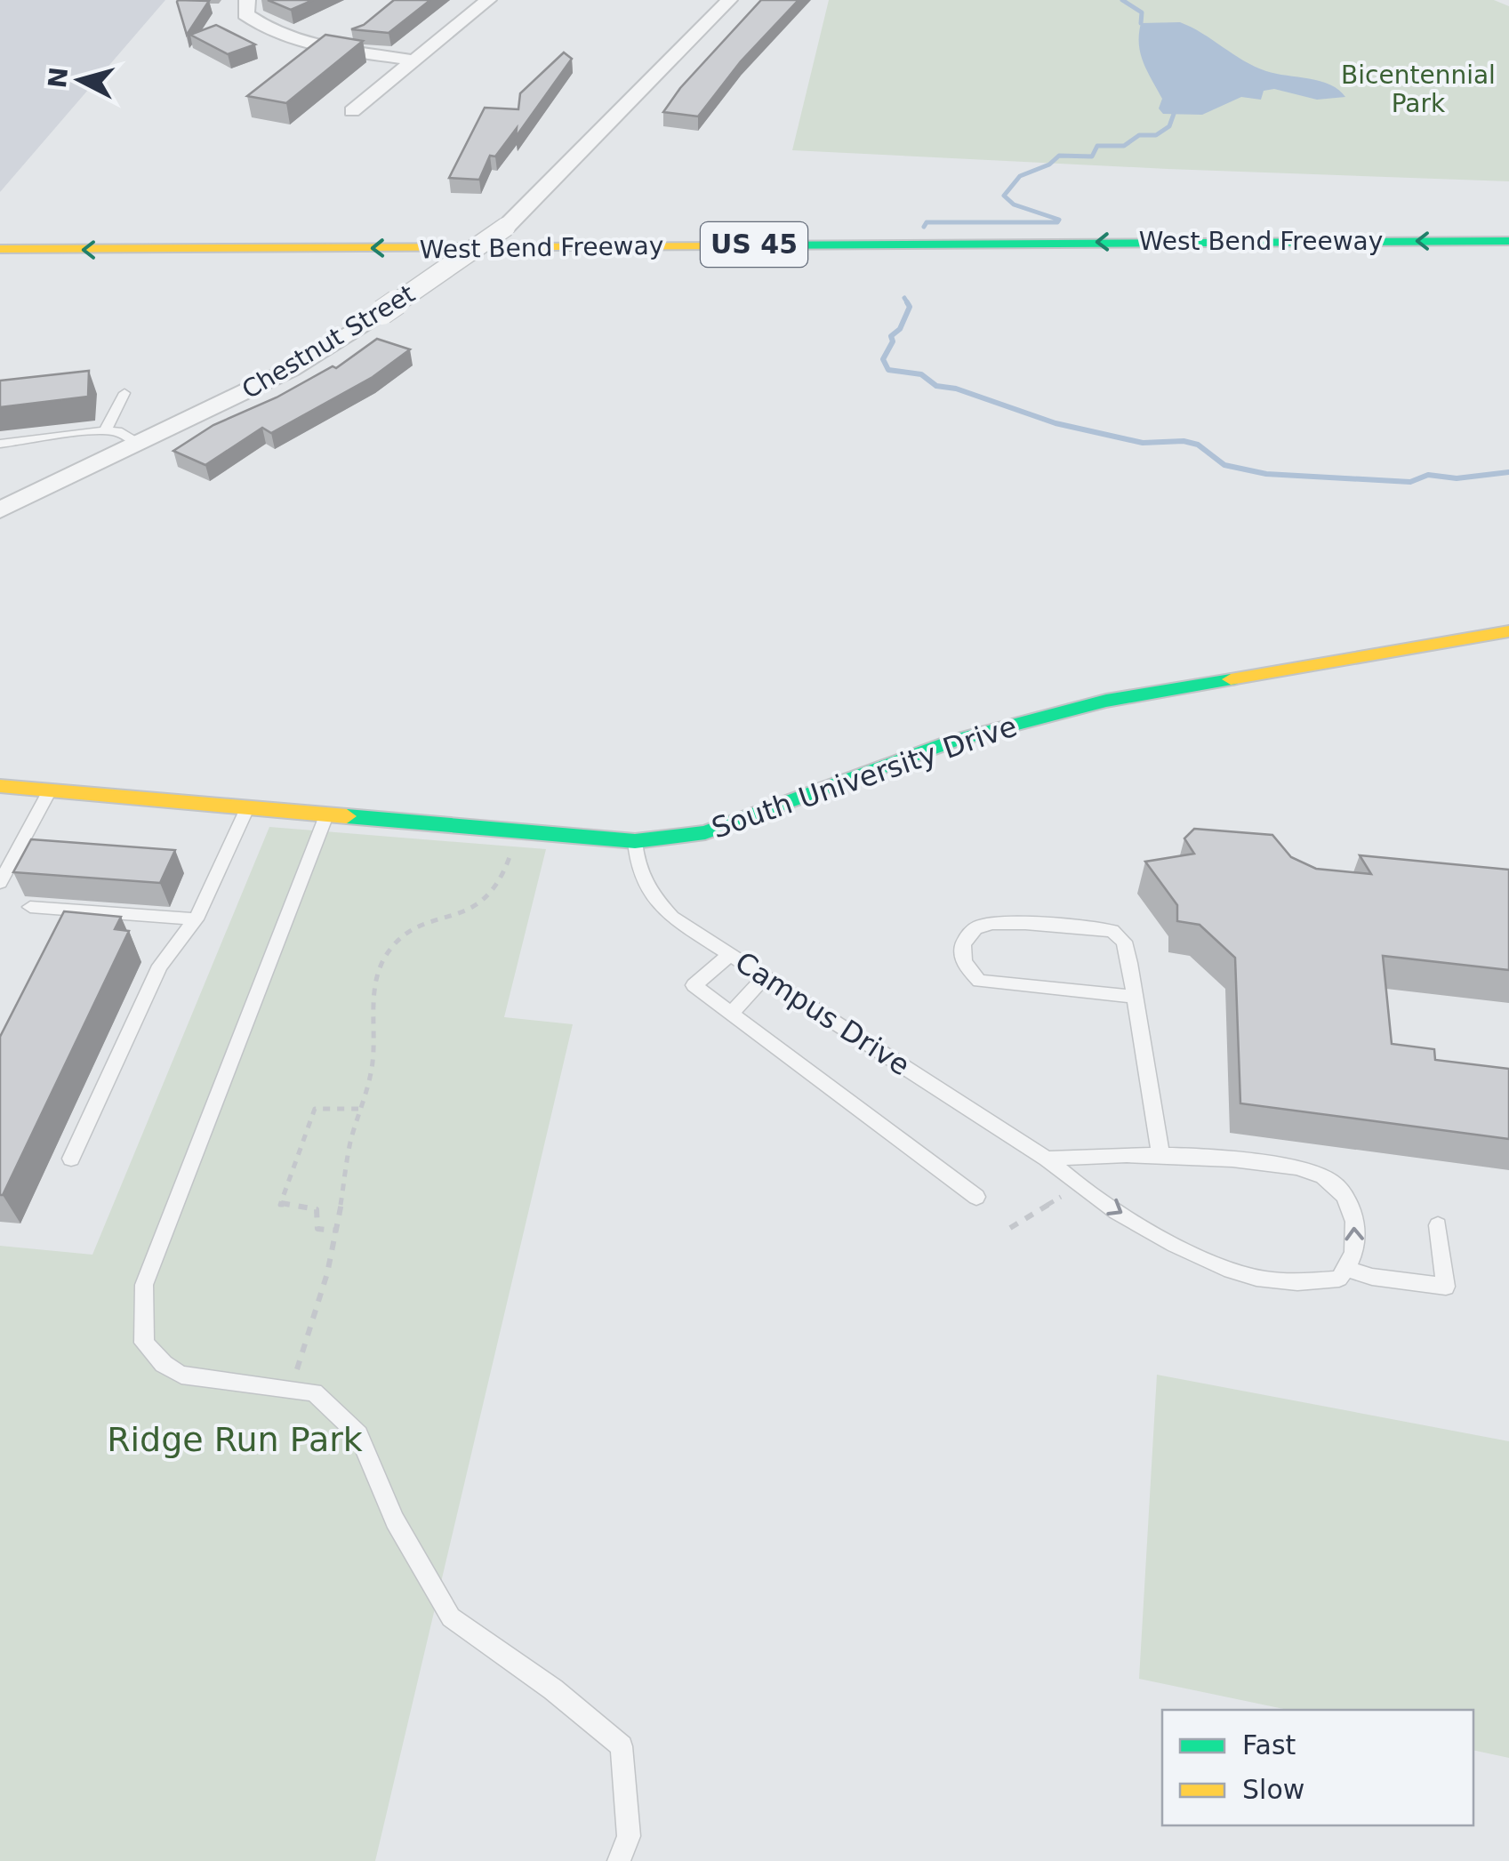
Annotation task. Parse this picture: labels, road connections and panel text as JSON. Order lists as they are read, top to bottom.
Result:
{
  "streets": {
    "main road": ["West Bend Freeway", "US 45", "South University Drive"],
    "street": ["Chestnut Street"],
    "lane": ["Campus Drive"]
  },
  "crossings": [
    ["South University Drive", "Campus Drive"]
  ],
  "one_way": ["West Bend Freeway"],
  "parks": ["Bicentennial Park", "Ridge Run Park"],
  "legend": ["Fast", "Slow"],
  "north": "left"
}
